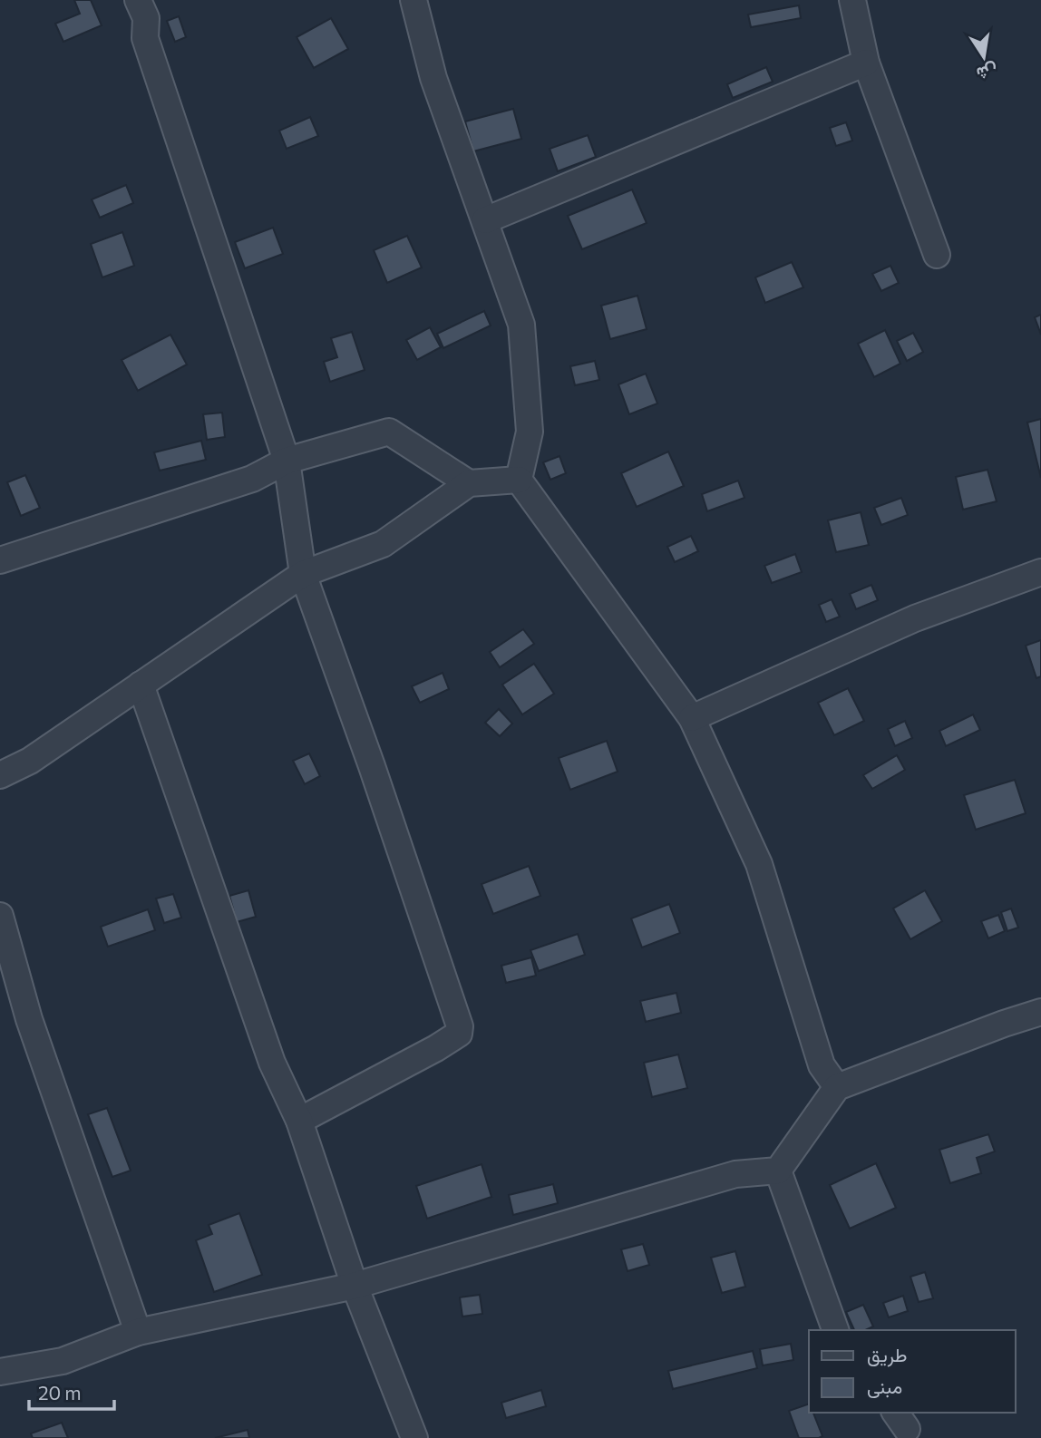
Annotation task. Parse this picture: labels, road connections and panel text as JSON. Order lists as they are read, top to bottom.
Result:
{
  "legend": ["طريق", "مبنى"],
  "scale_bar": "20 m",
  "north": "bottom"
}
